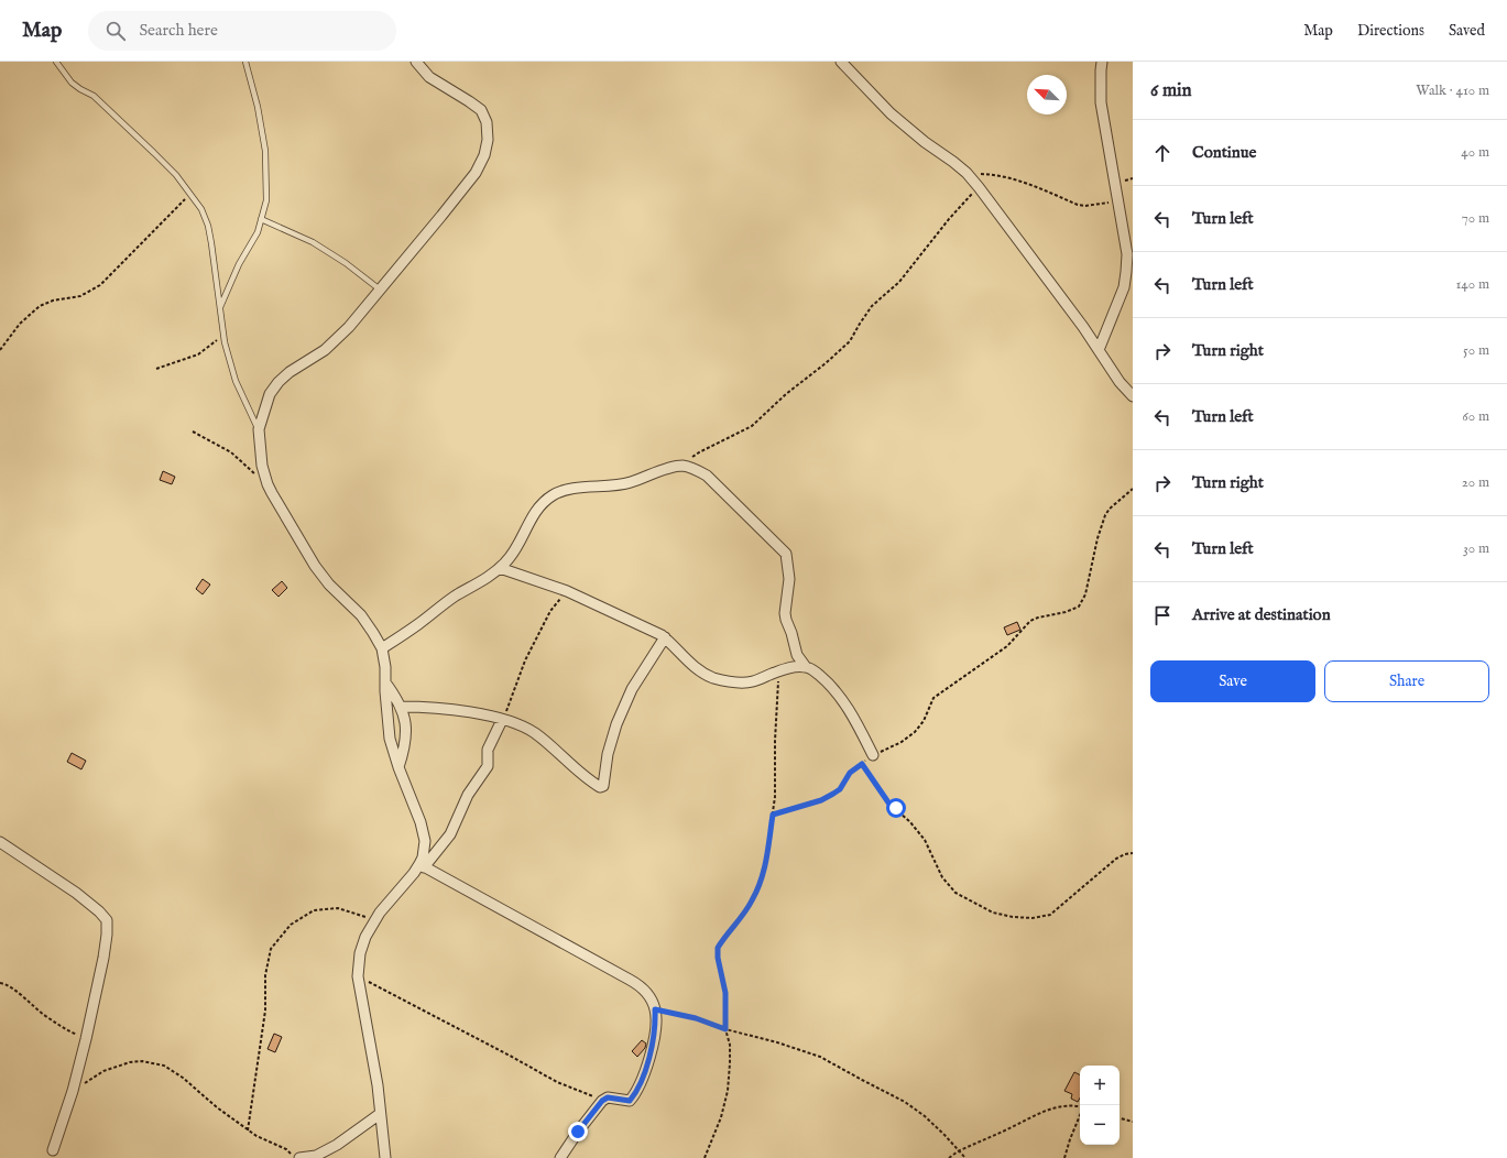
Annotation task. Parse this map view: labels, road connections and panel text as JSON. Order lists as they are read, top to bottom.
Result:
{
  "north": "top left",
  "page": {
    "header": "Map",
    "search": "Search here",
    "nav": ["Map", "Directions", "Saved"],
    "heading": ["6 min", "Walk · 410 m"],
    "list": [
      ["Continue", "40 m"],
      ["Turn left", "70 m"],
      ["Turn left", "140 m"],
      ["Turn right", "50 m"],
      ["Turn left", "60 m"],
      ["Turn right", "20 m"],
      ["Turn left", "30 m"],
      "Arrive at destination"
    ],
    "buttons": ["Save", "Share"],
    "map_buttons": ["+", "−"]
  }
}
